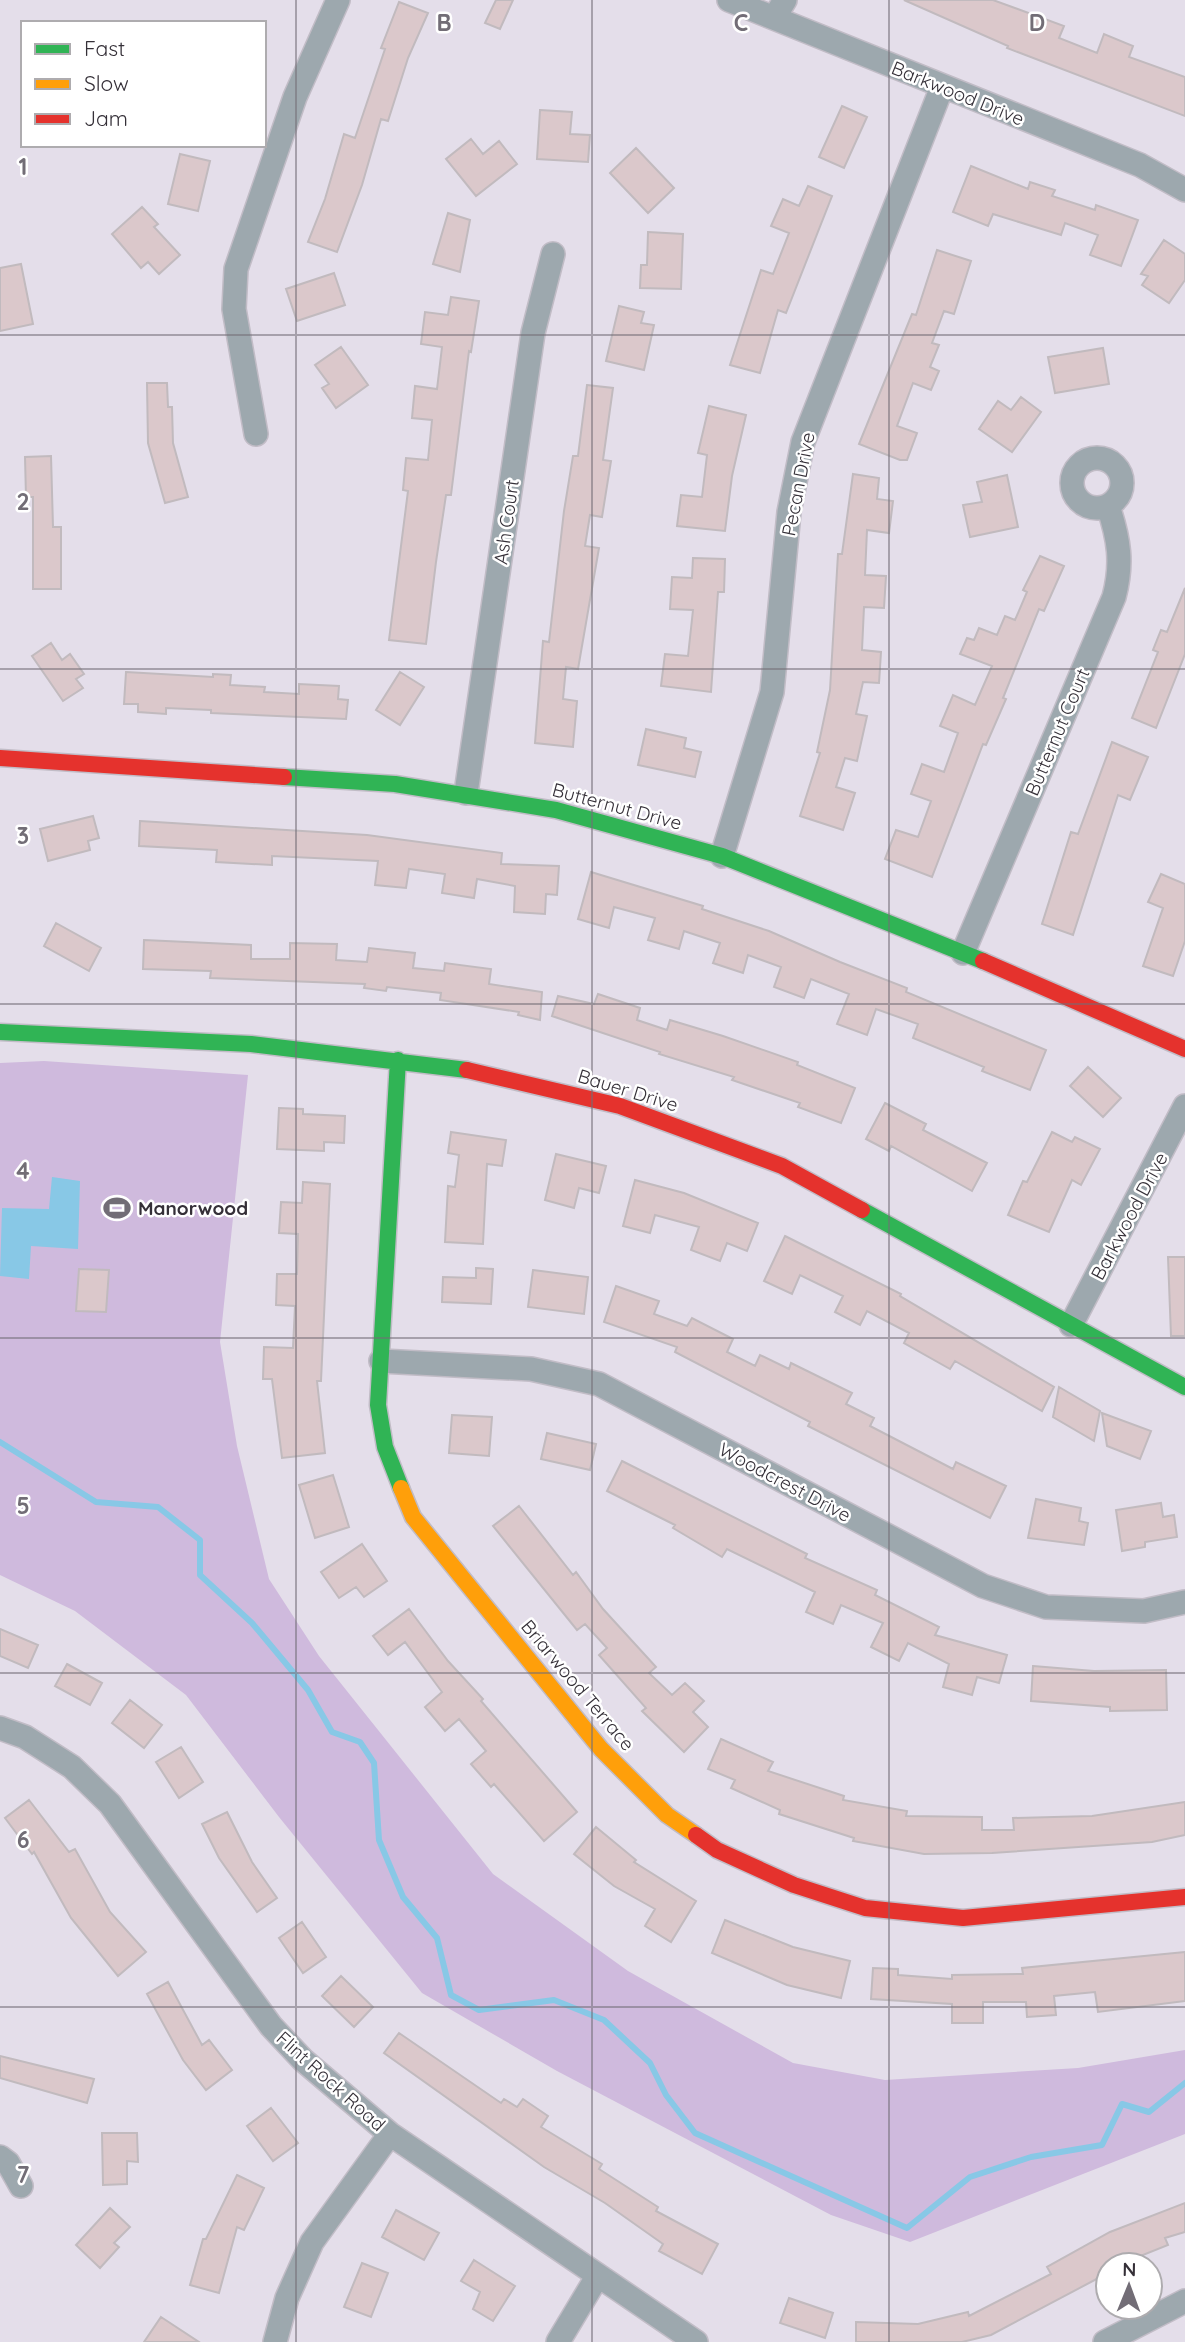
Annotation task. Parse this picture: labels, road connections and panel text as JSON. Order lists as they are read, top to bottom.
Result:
{
  "streets": {
    "street": [
      "Barkwood Drive",
      "Pecan Drive",
      "Ash Court",
      "Butternut Court",
      "Butternut Drive",
      "Bauer Drive",
      "Woodcrest Drive",
      "Briarwood Terrace",
      "Flint Rock Road"
    ]
  },
  "crossings": [
    ["Barkwood Drive", "Pecan Drive"],
    ["Barkwood Drive", "Bauer Drive"],
    ["Pecan Drive", "Butternut Drive"],
    ["Ash Court", "Butternut Drive"],
    ["Butternut Court", "Butternut Drive"],
    ["Bauer Drive", "Briarwood Terrace"],
    ["Woodcrest Drive", "Briarwood Terrace"]
  ],
  "places": {
    "sports": ["Manorwood"]
  },
  "legend": ["Fast", "Slow", "Jam"],
  "north": "top",
  "grid": {
    "columns": ["B", "C", "D"],
    "rows": [
      "1",
      "2",
      "3",
      "4",
      "5",
      "6",
      "7"
    ]
  }
}
